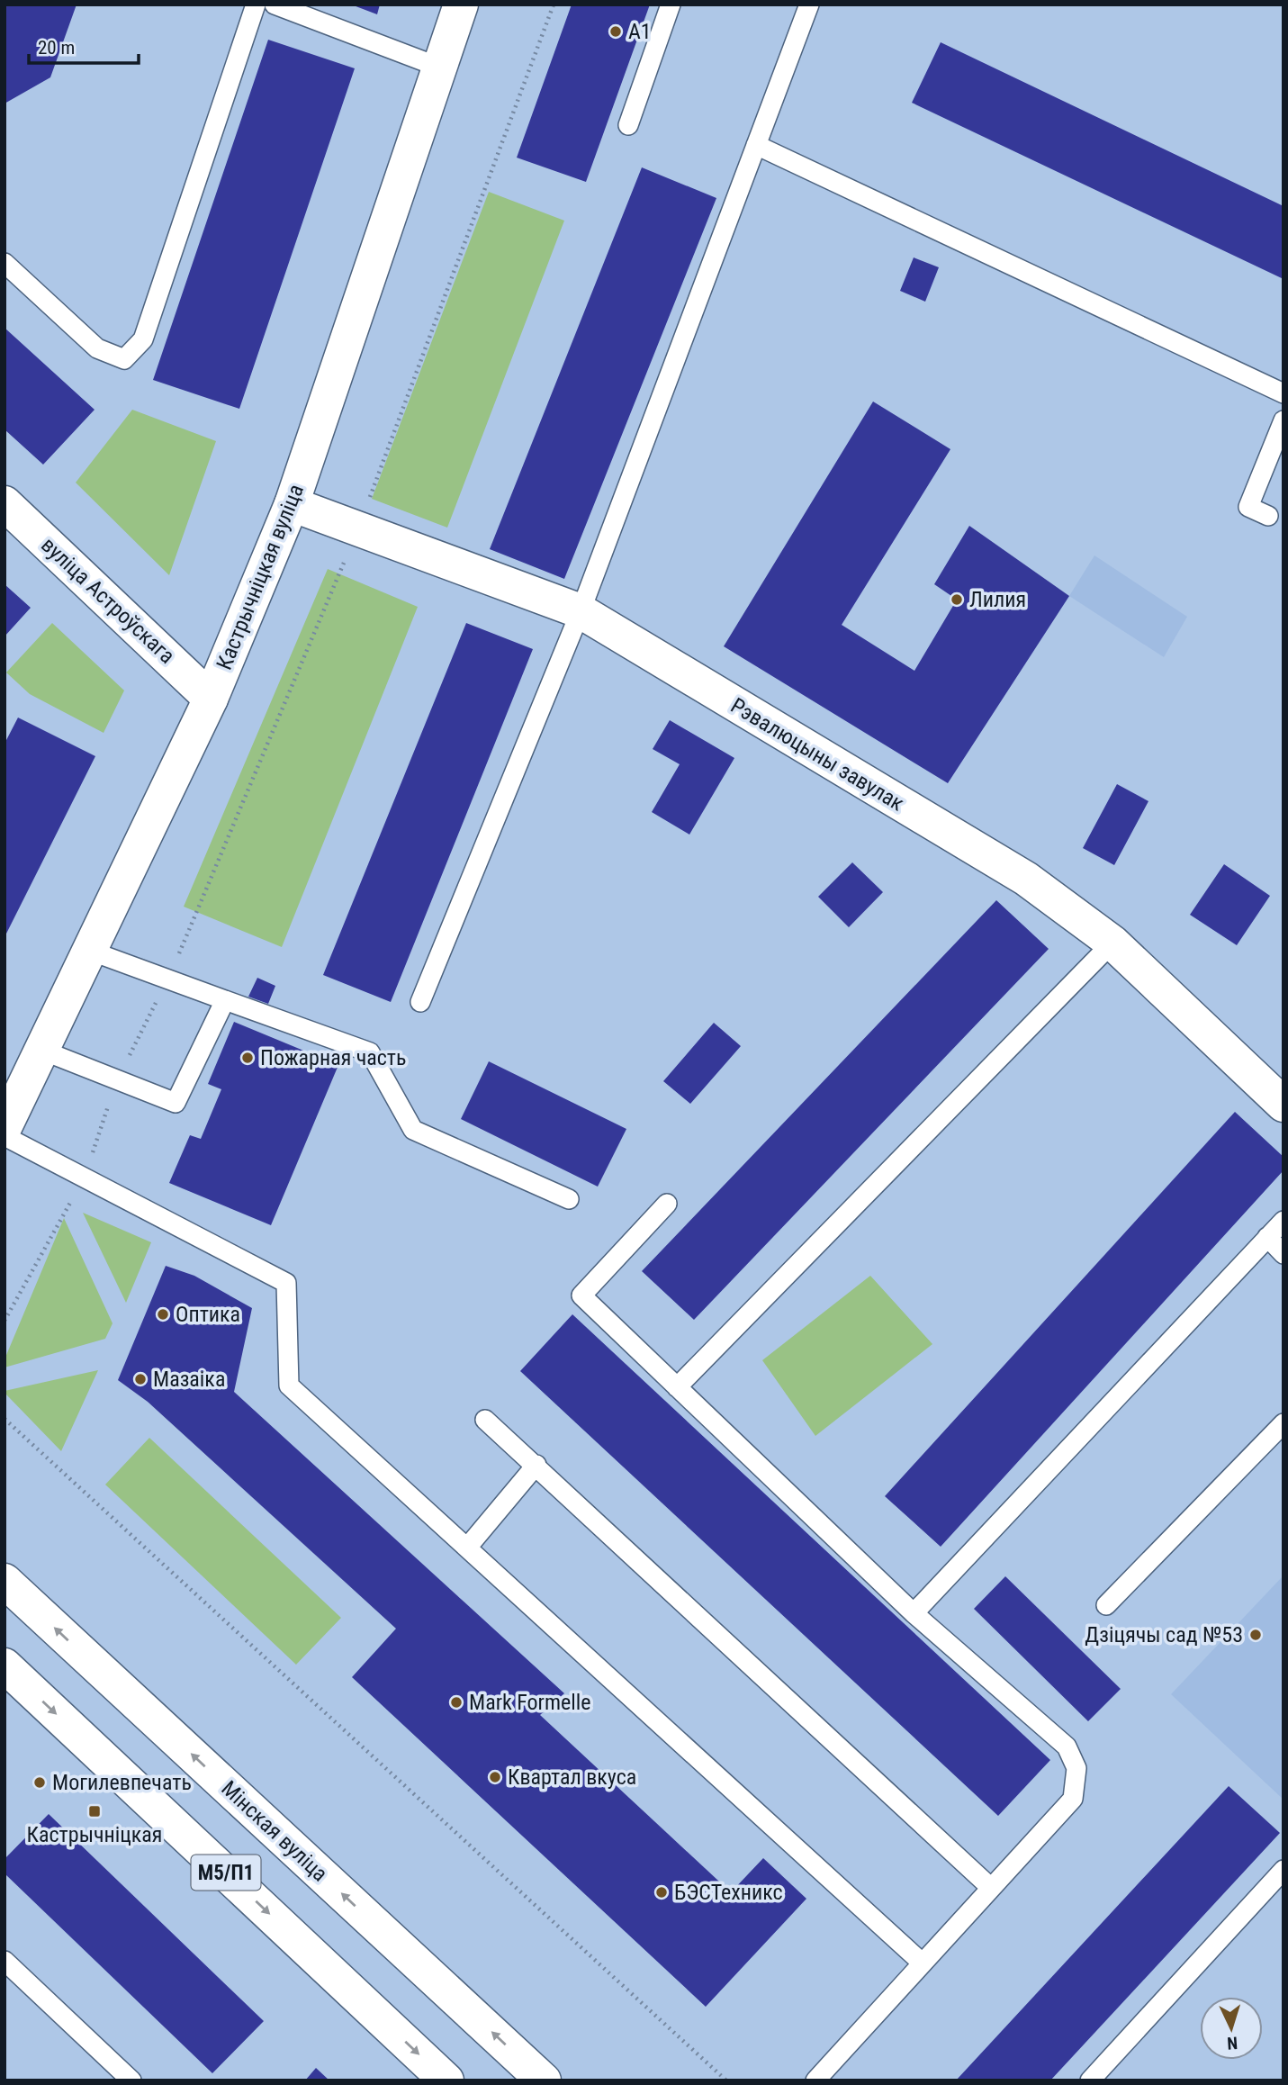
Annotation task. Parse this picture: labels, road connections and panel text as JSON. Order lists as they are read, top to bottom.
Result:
{
  "streets": {
    "main road": [
      "Кастрычніцкая вуліца",
      "вуліца Астроўскага",
      "Рэвалюцыны завулак",
      "Мінская вуліца",
      "М5/П1"
    ]
  },
  "crossings": [
    ["Кастрычніцкая вуліца", "вуліца Астроўскага"],
    ["Кастрычніцкая вуліца", "Рэвалюцыны завулак"]
  ],
  "places": {
    "other": [
      "A1",
      "Лилия",
      "Пожарная часть",
      "Оптика",
      "Мазаіка",
      "Дзіцячы сад №53",
      "Mark Formelle",
      "Квартал вкуса",
      "Могилевпечать",
      "БЭСТехникс"
    ],
    "transit": ["Кастрычніцкая"]
  },
  "scale_bar": "20 m",
  "north": "bottom"
}
